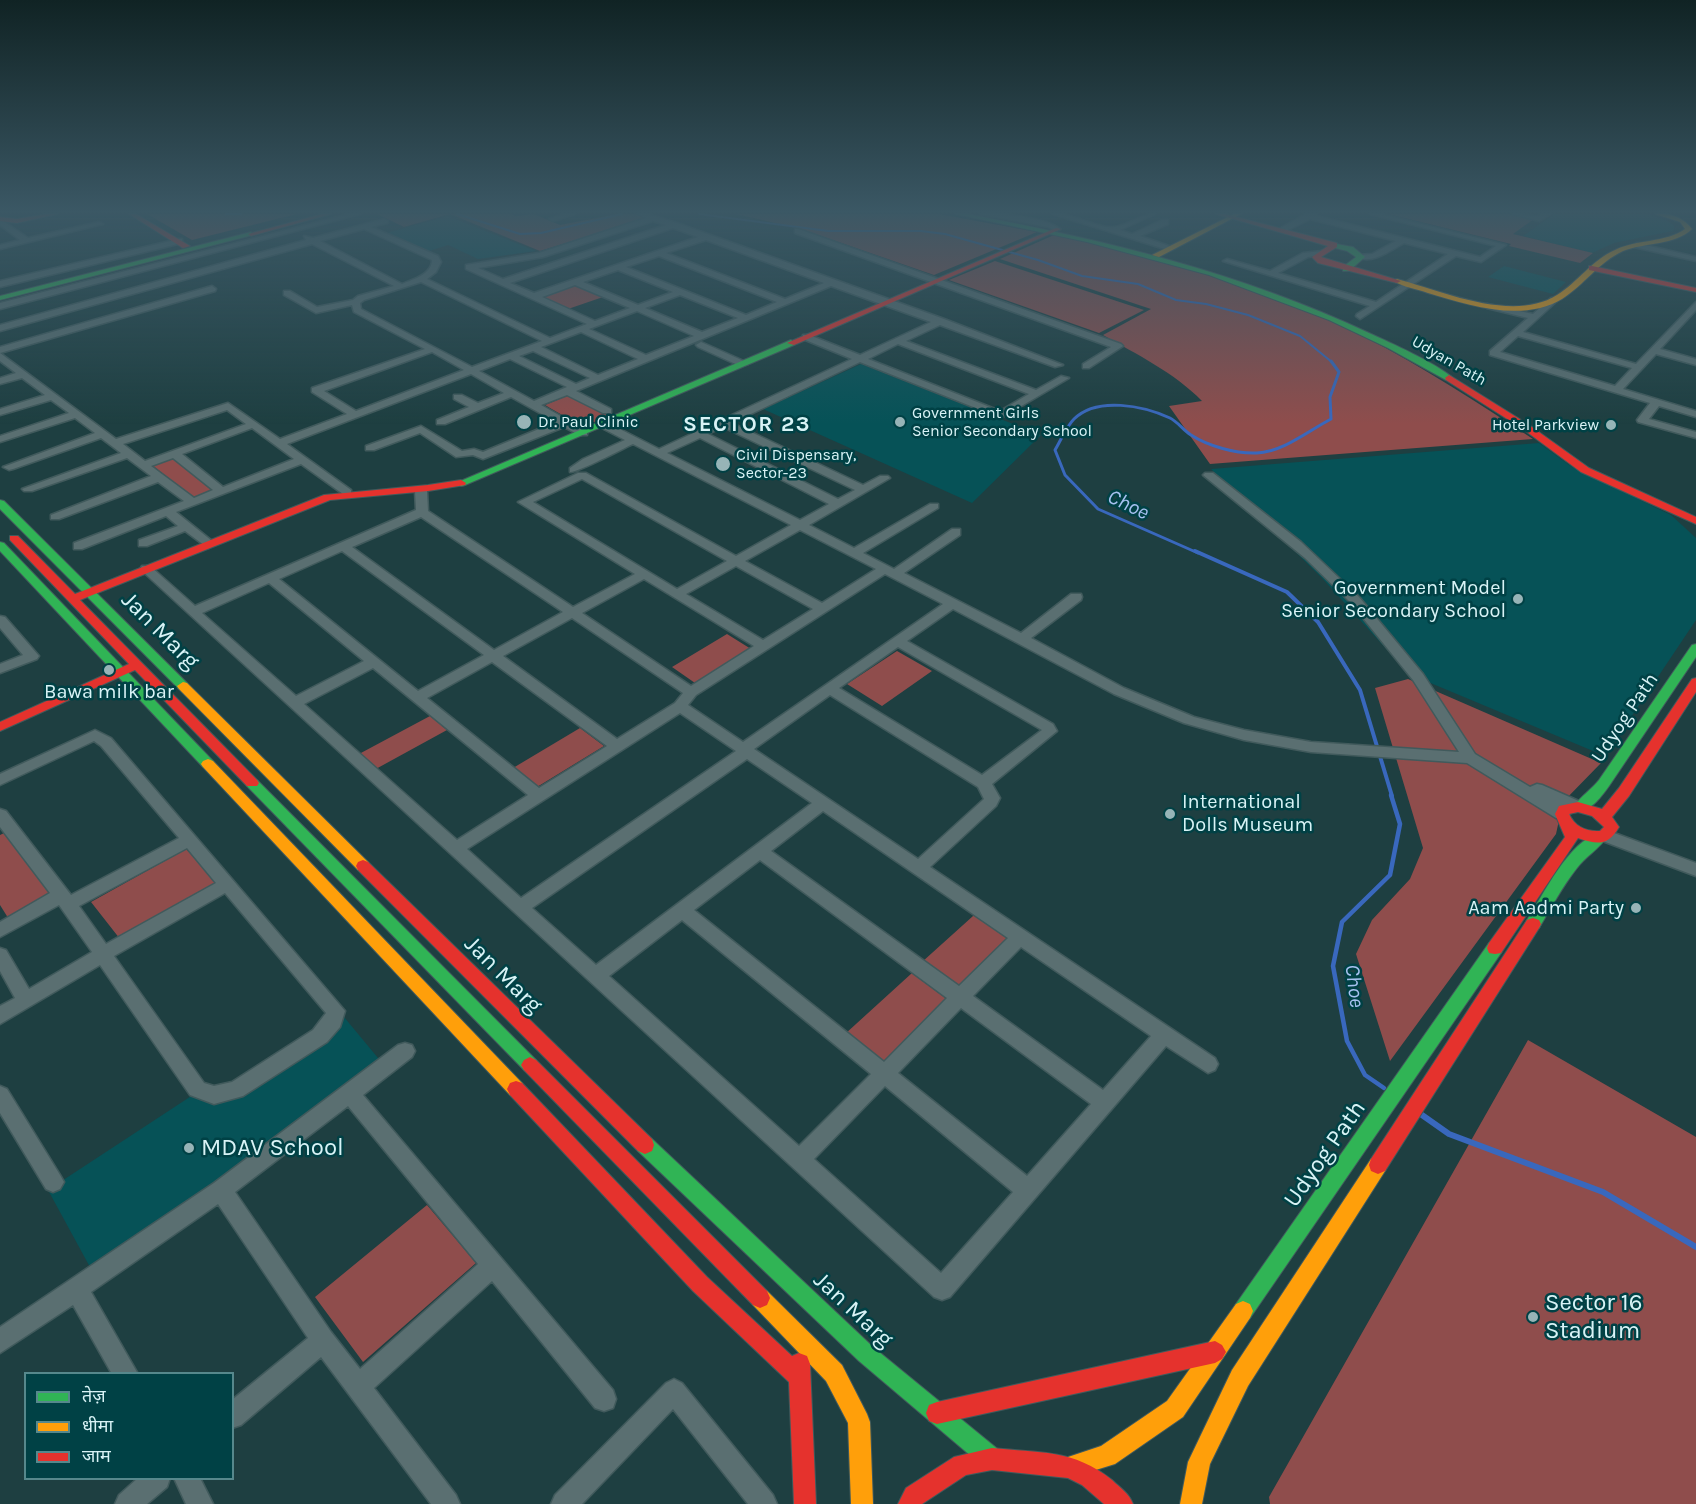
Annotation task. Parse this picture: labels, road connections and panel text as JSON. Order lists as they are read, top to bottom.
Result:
{
  "streets": {
    "main road": ["Udyan Path", "Jan Marg", "Udyog Path"]
  },
  "districts": ["SECTOR 23"],
  "water": ["Choe"],
  "places": [
    "Dr. Paul Clinic",
    "Government Girls Senior Secondary School",
    "Hotel Parkview",
    "Civil Dispensary, Sector-23",
    "Government Model Senior Secondary School",
    "Bawa milk bar",
    "International Dolls Museum",
    "Aam Aadmi Party",
    "MDAV School",
    "Sector 16 Stadium"
  ],
  "legend": ["तेज़", "धीमा", "जाम"]
}
